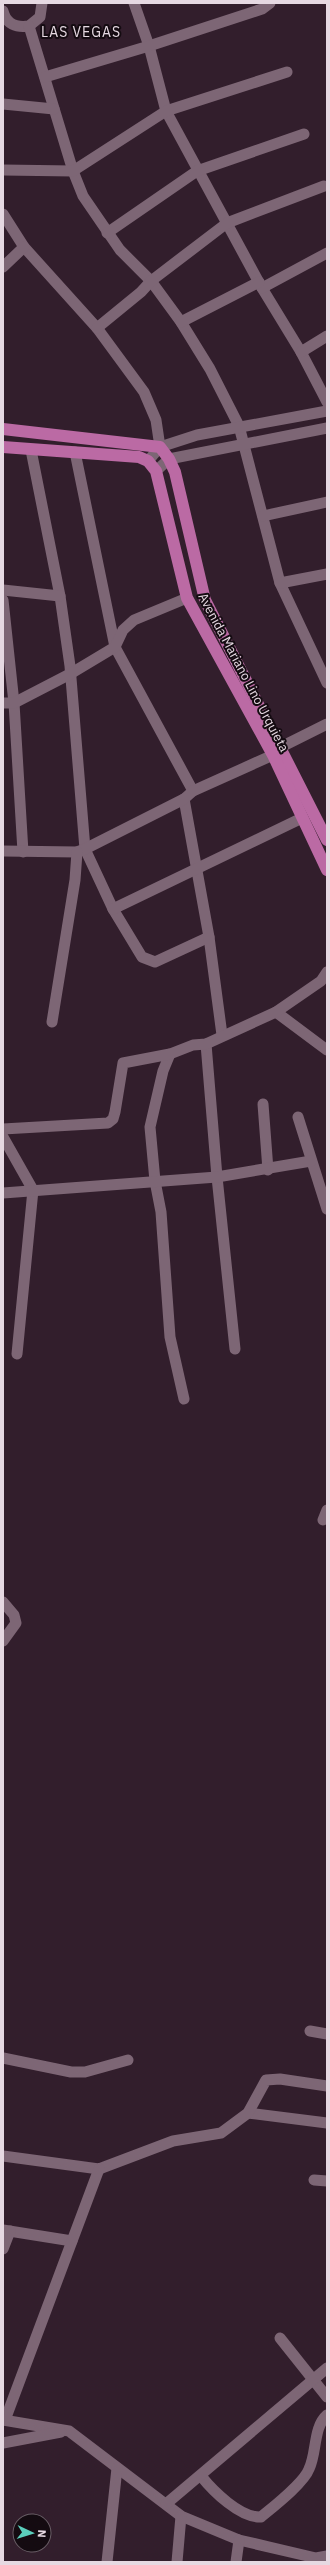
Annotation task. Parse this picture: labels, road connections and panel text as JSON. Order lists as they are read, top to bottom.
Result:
{
  "streets": {
    "main road": ["Avenida Mariano Lino Urquieta"]
  },
  "districts": ["LAS VEGAS"],
  "north": "right"
}
